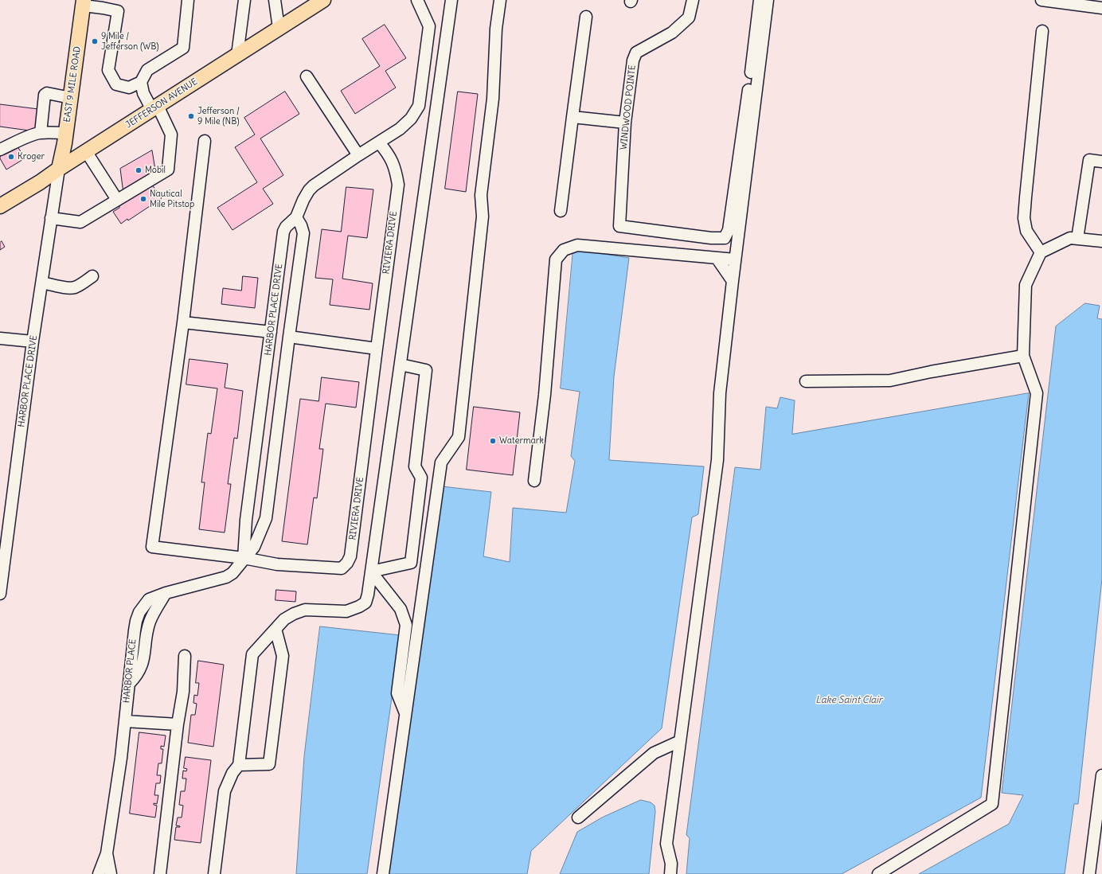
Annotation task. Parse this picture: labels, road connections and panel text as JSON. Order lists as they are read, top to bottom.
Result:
{
  "streets": {
    "main road": ["EAST 9 MILE ROAD", "JEFFERSON AVENUE"],
    "street": [
      "WINDWOOD POINTE",
      "RIVIERA DRIVE",
      "HARBOR PLACE DRIVE",
      "HARBOR PLACE"
    ]
  },
  "crossings": [
    ["EAST 9 MILE ROAD", "JEFFERSON AVENUE"],
    ["EAST 9 MILE ROAD", "HARBOR PLACE DRIVE"],
    ["JEFFERSON AVENUE", "HARBOR PLACE DRIVE"],
    ["RIVIERA DRIVE", "HARBOR PLACE DRIVE"],
    ["RIVIERA DRIVE", "HARBOR PLACE"],
    ["HARBOR PLACE DRIVE", "HARBOR PLACE"]
  ],
  "water": ["Lake Saint Clair"],
  "places": [
    "9 Mile / Jefferson (WB)",
    "Jefferson / 9 Mile (NB)",
    "Kroger",
    "Mobil",
    "Nautical Mile Pitstop",
    "Watermark"
  ]
}
